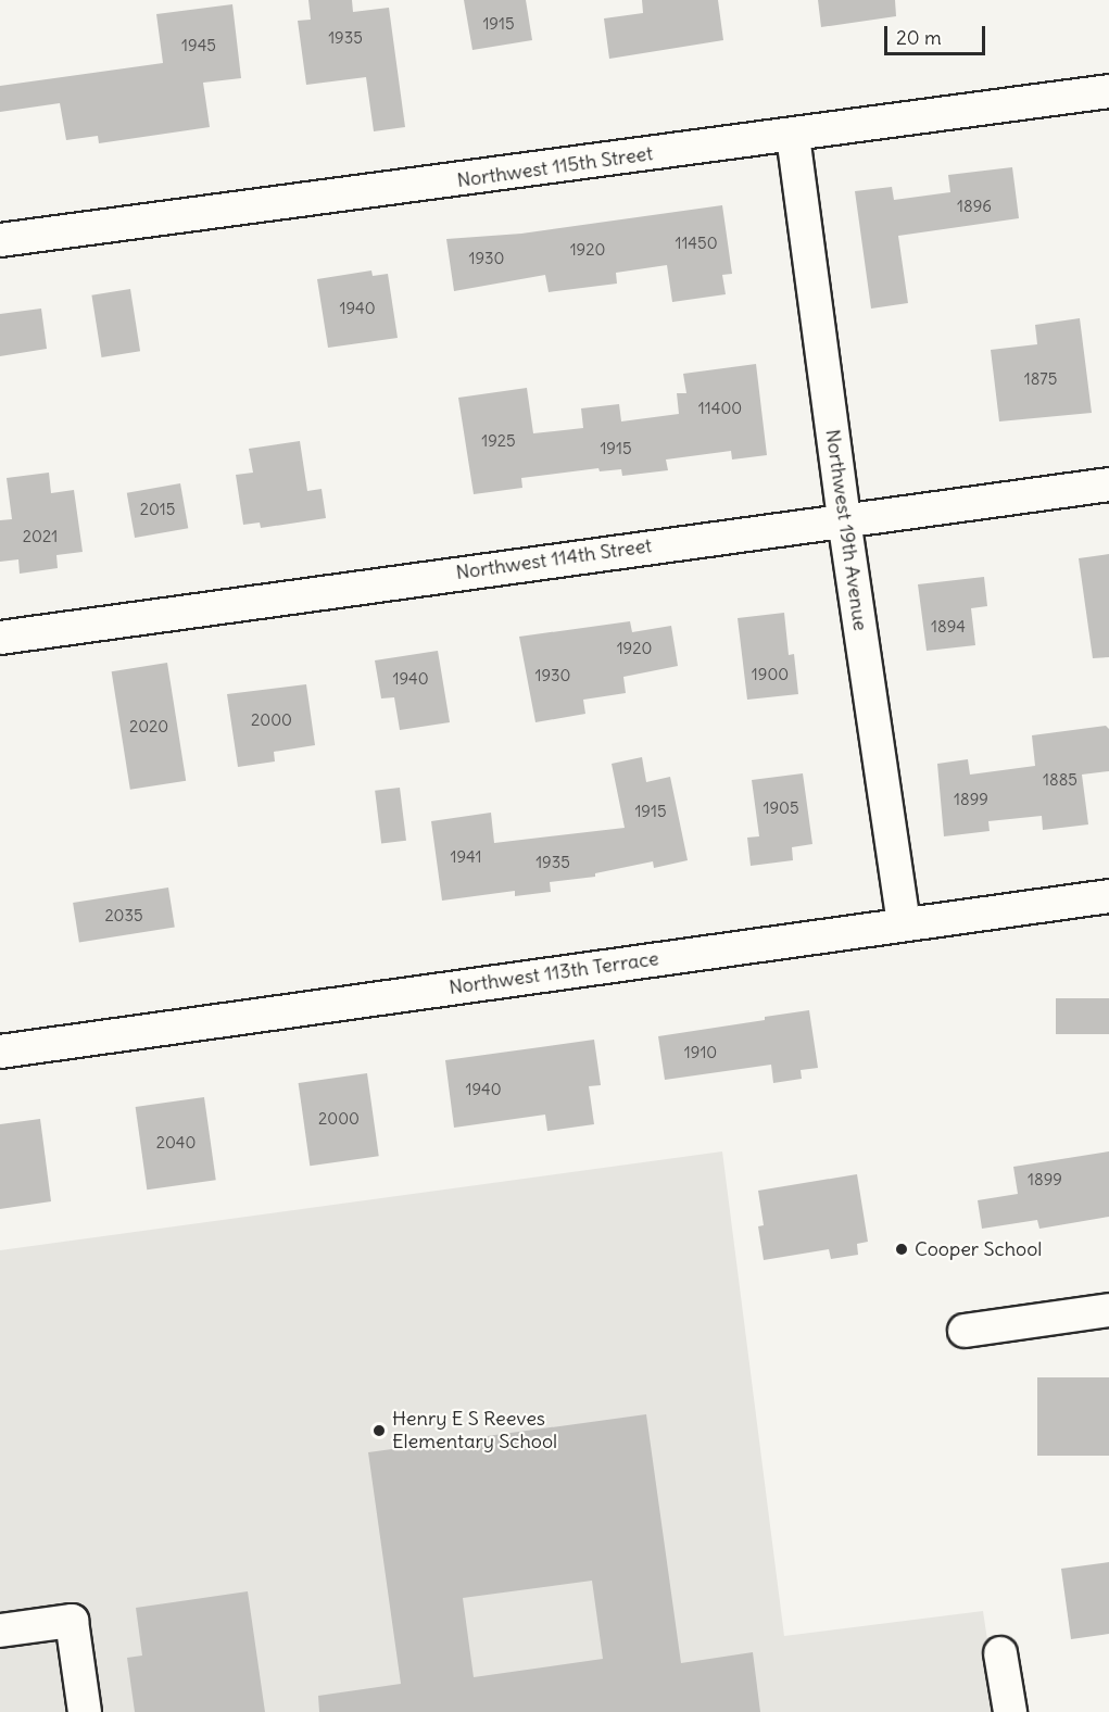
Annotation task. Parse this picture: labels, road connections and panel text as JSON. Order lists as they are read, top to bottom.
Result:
{
  "streets": {
    "street": [
      "Northwest 115th Street",
      "Northwest 19th Avenue",
      "Northwest 114th Street",
      "Northwest 113th Terrace"
    ]
  },
  "crossings": [
    ["Northwest 115th Street", "Northwest 19th Avenue"],
    ["Northwest 19th Avenue", "Northwest 114th Street"],
    ["Northwest 19th Avenue", "Northwest 113th Terrace"]
  ],
  "places": ["Cooper School", "Henry E S Reeves Elementary School"],
  "house_numbers": [
    "1915",
    "1935",
    "1945",
    "1896",
    "11450",
    "1920",
    "1930",
    "1940",
    "1875",
    "11400",
    "1925",
    "1915",
    "2015",
    "2021",
    "1894",
    "1920",
    "1900",
    "1930",
    "1940",
    "2000",
    "2020",
    "1885",
    "1899",
    "1905",
    "1915",
    "1941",
    "1935",
    "2035",
    "1910",
    "1940",
    "2000",
    "2040",
    "1899"
  ],
  "scale_bar": "20 m"
}
